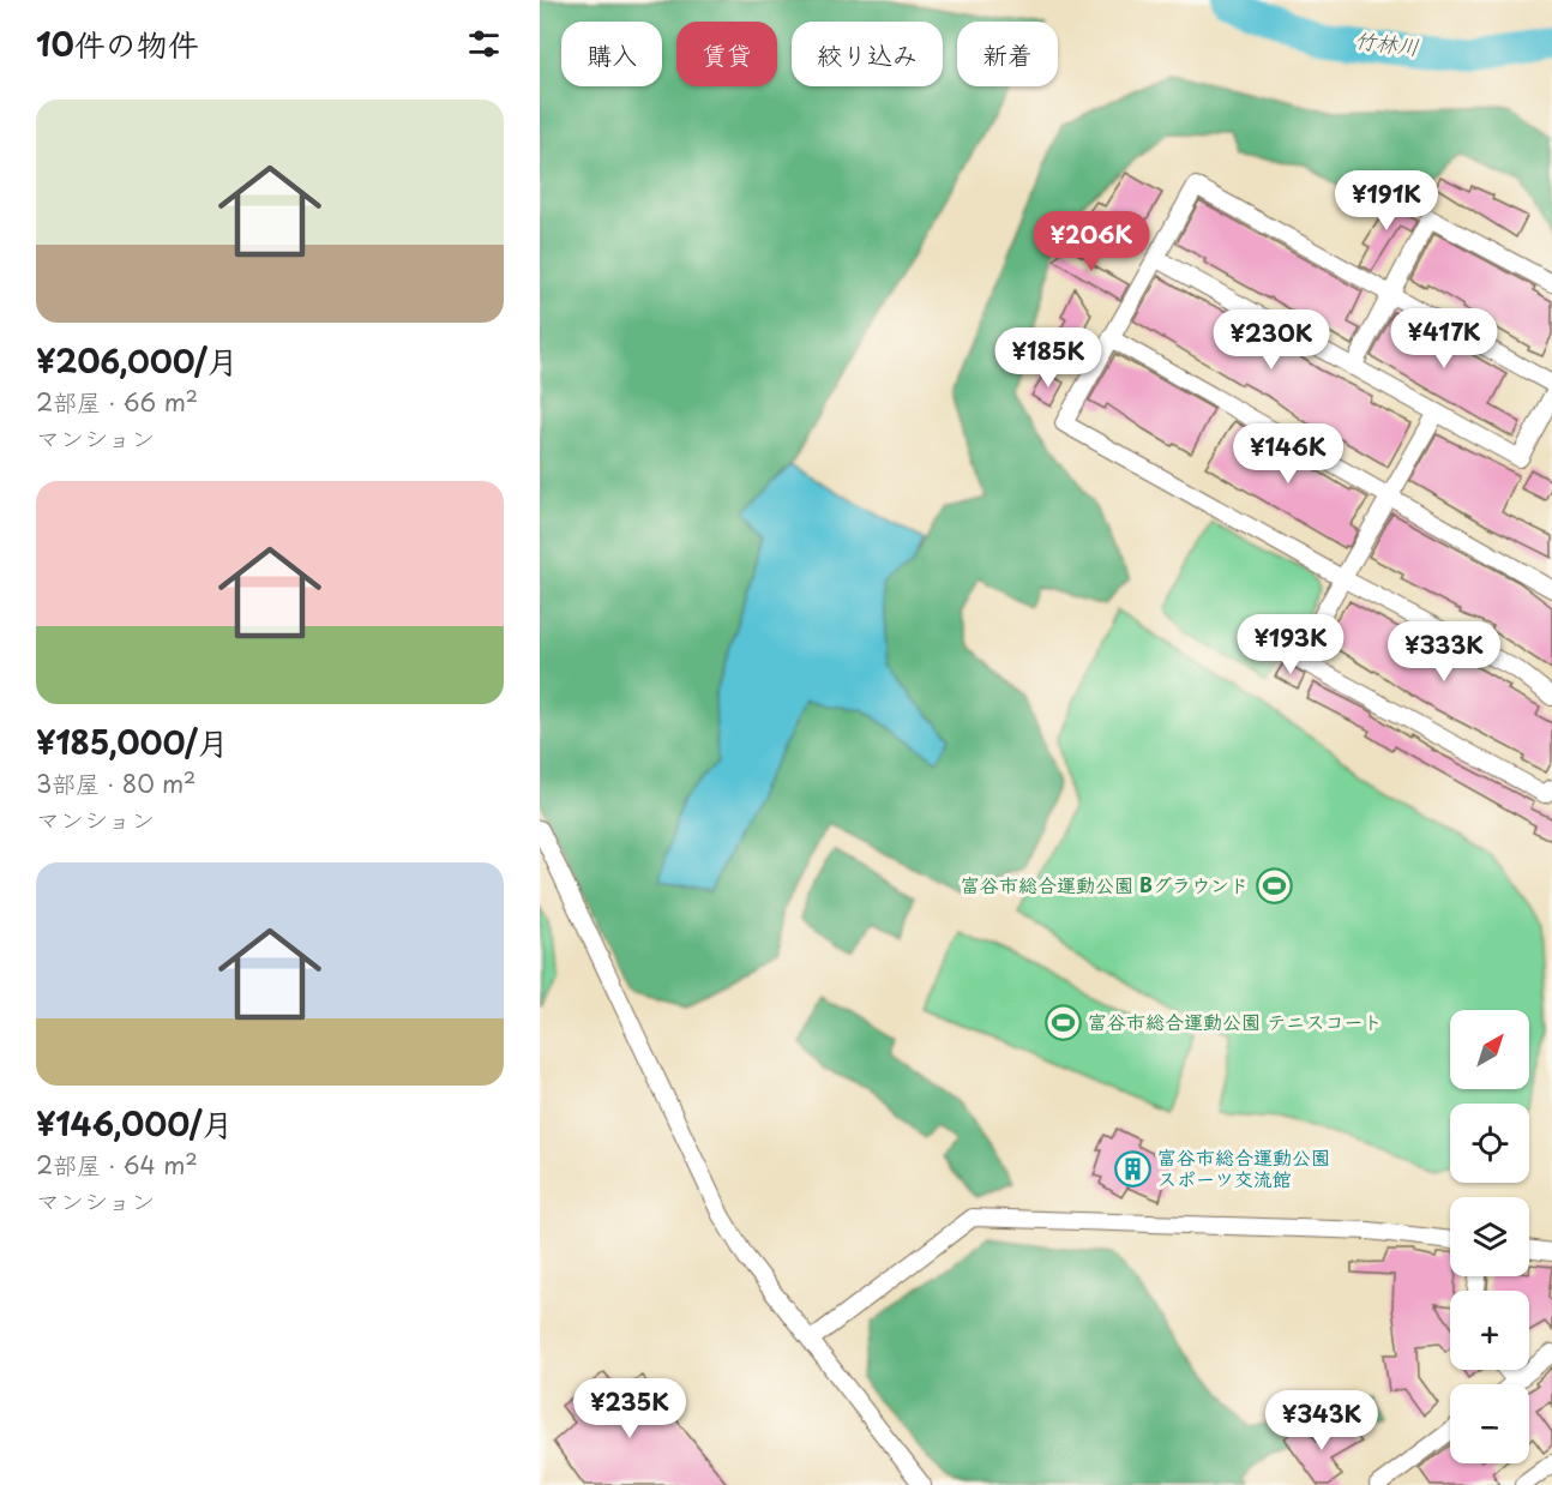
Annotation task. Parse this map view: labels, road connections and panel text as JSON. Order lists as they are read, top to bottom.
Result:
{
  "water": ["竹林川"],
  "places": {
    "sports": ["富谷市総合運動公園 Bグラウンド", "富谷市総合運動公園 テニスコート"],
    "building": ["富谷市総合運動公園 スポーツ交流館"]
  },
  "north": "top right",
  "page": {
    "heading": "10件の物件",
    "chip": [
      "購入",
      "賃貸",
      "絞り込み",
      "新着"
    ],
    "list": [
      {
        "name": "¥206,000/月",
        "note": "2部屋 · 66 m² · マンション"
      },
      {
        "name": "¥185,000/月",
        "note": "3部屋 · 80 m² · マンション"
      },
      {
        "name": "¥146,000/月",
        "note": "2部屋 · 64 m² · マンション"
      }
    ],
    "price": [
      "¥191K",
      "¥206K",
      "¥417K",
      "¥230K",
      "¥185K",
      "¥146K",
      "¥193K",
      "¥333K",
      "¥235K",
      "¥343K"
    ],
    "map_buttons": ["+", "−"]
  }
}
